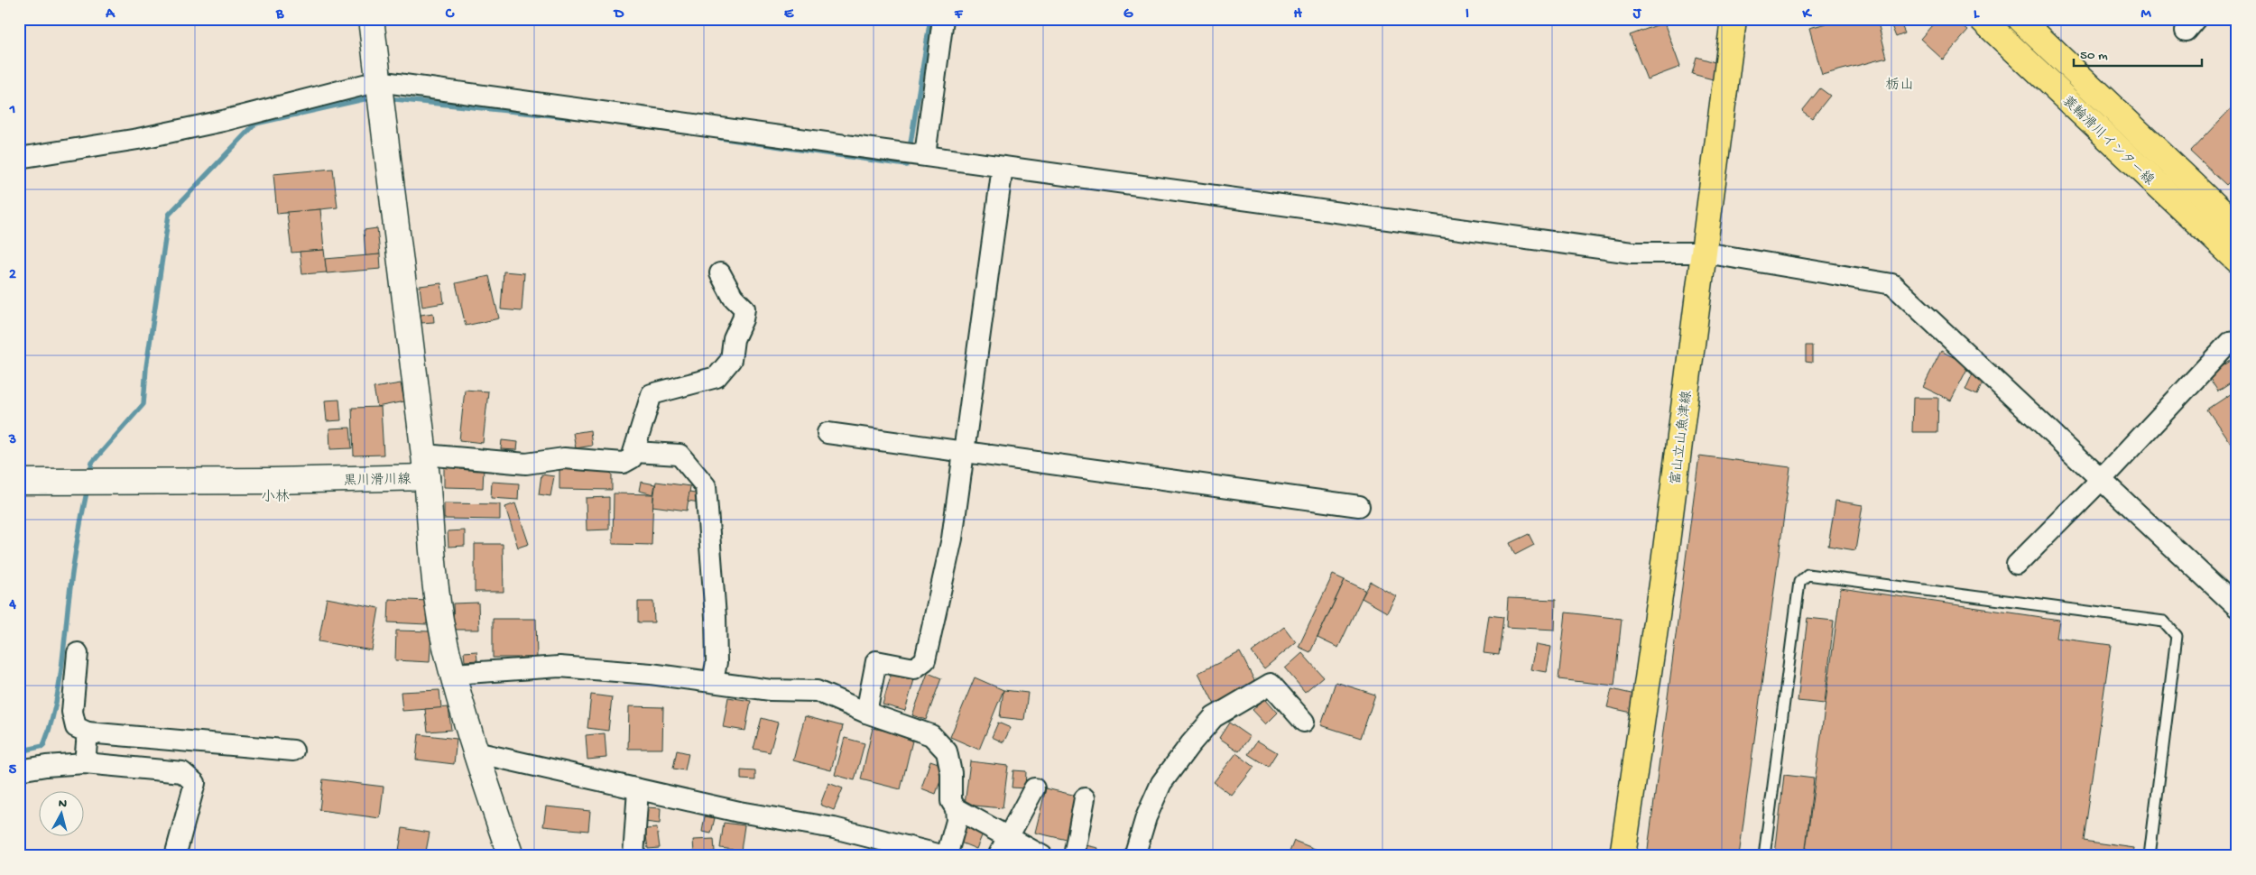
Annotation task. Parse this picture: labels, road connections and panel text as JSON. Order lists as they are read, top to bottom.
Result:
{
  "streets": {
    "main road": ["蓑輪滑川インター線", "富山立山魚津線", "黒川滑川線"]
  },
  "districts": ["栃山", "小林"],
  "scale_bar": "50 m",
  "north": "top",
  "grid": {
    "columns": [
      "A",
      "B",
      "C",
      "D",
      "E",
      "F",
      "G",
      "H",
      "I",
      "J",
      "K",
      "L",
      "M"
    ],
    "rows": [
      "1",
      "2",
      "3",
      "4",
      "5"
    ]
  }
}
